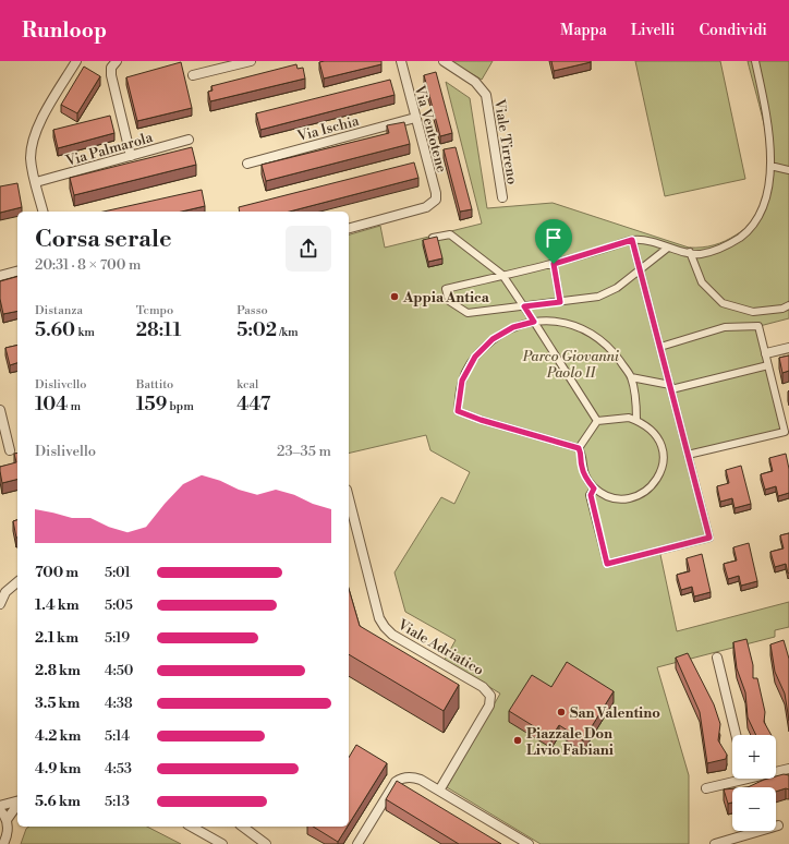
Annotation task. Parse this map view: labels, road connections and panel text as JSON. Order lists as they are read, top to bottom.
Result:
{
  "streets": {
    "street": [
      "Via Ischia",
      "Via Ventotene",
      "Viale Tirreno",
      "Via Palmarola",
      "Viale Adriatico"
    ]
  },
  "crossings": [
    ["Via Ischia", "Via Ventotene"]
  ],
  "parks": ["Parco Giovanni Paolo II"],
  "places": ["Appia Antica", "San Valentino", "Piazzale Don Livio Fabiani"],
  "page": {
    "header": "Runloop",
    "nav": ["Mappa", "Livelli", "Condividi"],
    "heading": ["Corsa serale", "20:31 · 8 × 700 m"],
    "stats": [
      ["Distanza", "5.60 km"],
      ["Tempo", "28:11"],
      ["Passo", "5:02 /km"],
      ["Dislivello", "104 m"],
      ["Battito", "159 bpm"],
      ["kcal", "447"]
    ],
    "chart": ["Dislivello", "23–35 m"],
    "list": [
      {
        "name": "700 m",
        "note": "5:01"
      },
      {
        "name": "1.4 km",
        "note": "5:05"
      },
      {
        "name": "2.1 km",
        "note": "5:19"
      },
      {
        "name": "2.8 km",
        "note": "4:50"
      },
      {
        "name": "3.5 km",
        "note": "4:38"
      },
      {
        "name": "4.2 km",
        "note": "5:14"
      },
      {
        "name": "4.9 km",
        "note": "4:53"
      },
      {
        "name": "5.6 km",
        "note": "5:13"
      }
    ],
    "map_buttons": ["+", "−"]
  }
}
